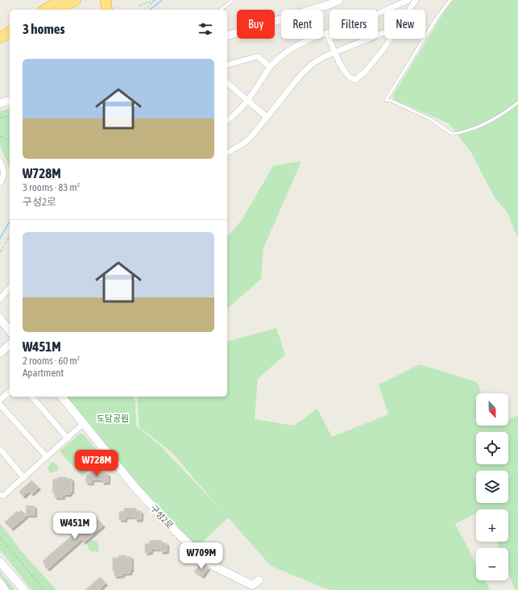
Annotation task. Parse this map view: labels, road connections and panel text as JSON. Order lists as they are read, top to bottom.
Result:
{
  "streets": {
    "street": ["구성2로"]
  },
  "parks": ["도담공원"],
  "north": "bottom",
  "page": {
    "chip": [
      "Buy",
      "Rent",
      "Filters",
      "New"
    ],
    "heading": "3 homes",
    "list": [
      {
        "name": "₩728M",
        "note": "3 rooms · 83 m² · 구성2로"
      },
      {
        "name": "₩451M",
        "note": "2 rooms · 60 m² · Apartment"
      }
    ],
    "map_buttons": ["+", "−"],
    "price": ["₩728M", "₩451M", "₩709M"]
  }
}
